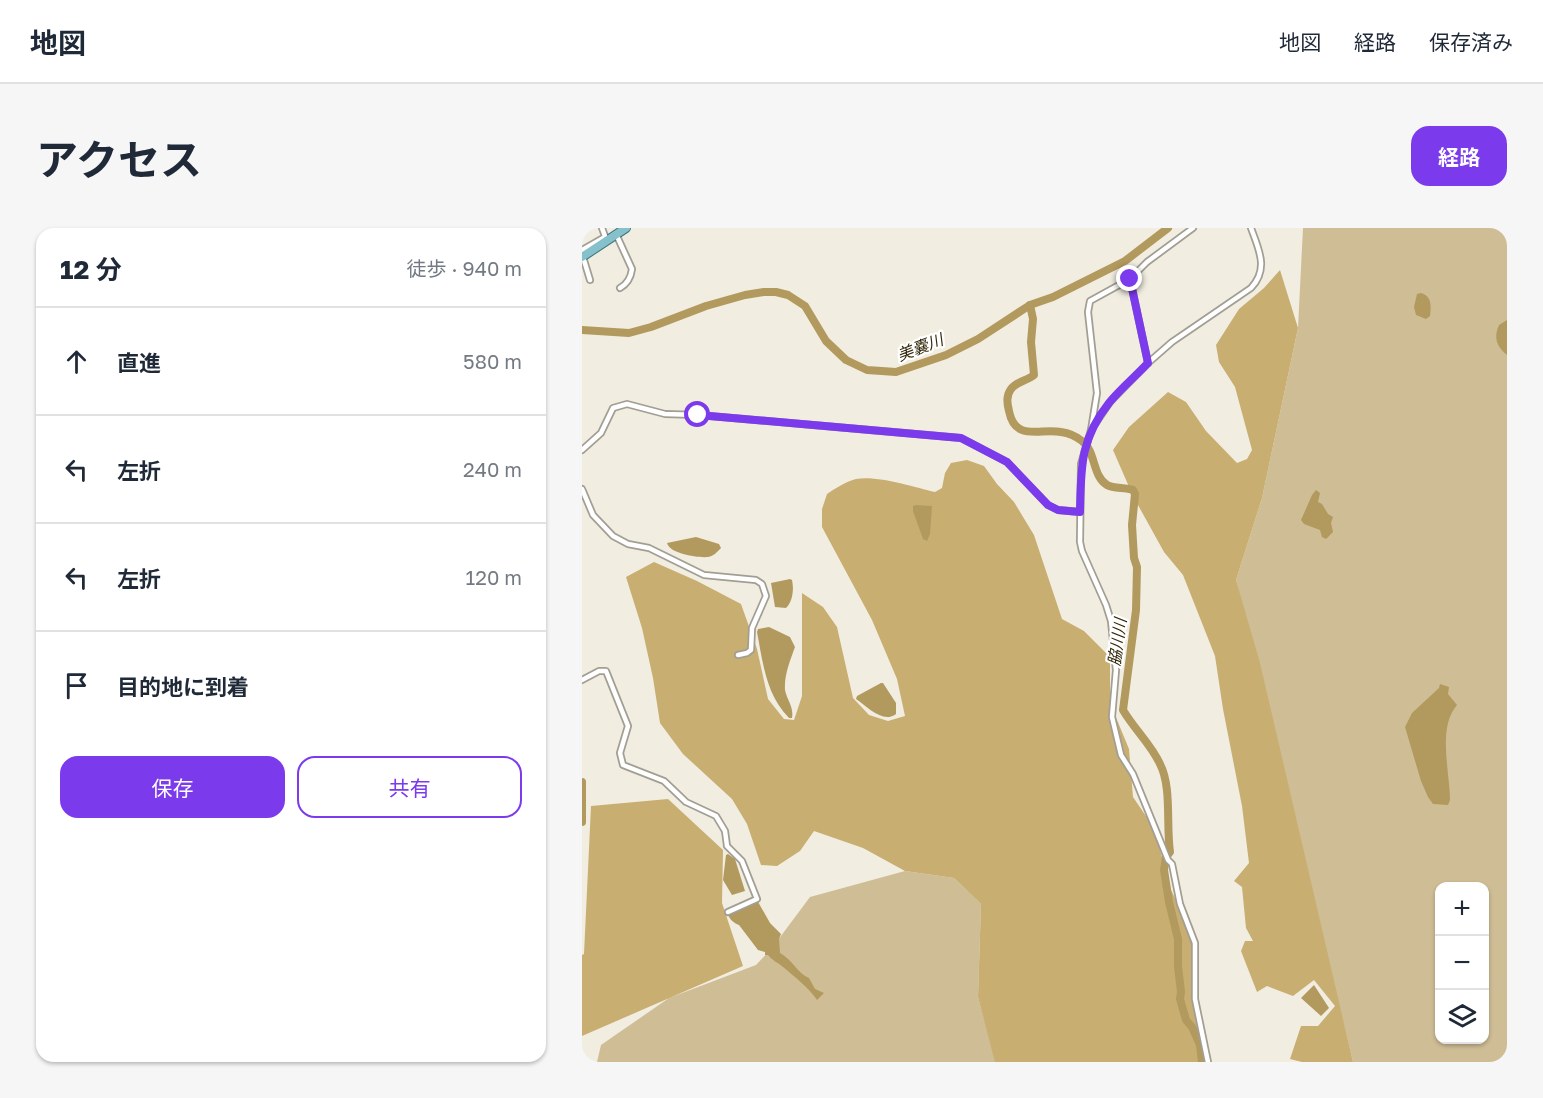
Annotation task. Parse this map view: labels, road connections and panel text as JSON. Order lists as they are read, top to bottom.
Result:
{
  "water": ["美嚢川", "脇川川"],
  "page": {
    "header": "地図",
    "nav": ["地図", "経路", "保存済み"],
    "title": "アクセス",
    "buttons": [
      "経路",
      ["保存", "共有"]
    ],
    "heading": ["12 分", "徒歩 · 940 m"],
    "list": [
      ["直進", "580 m"],
      ["左折", "240 m"],
      ["左折", "120 m"],
      "目的地に到着"
    ],
    "map_buttons": ["+", "−"]
  }
}
